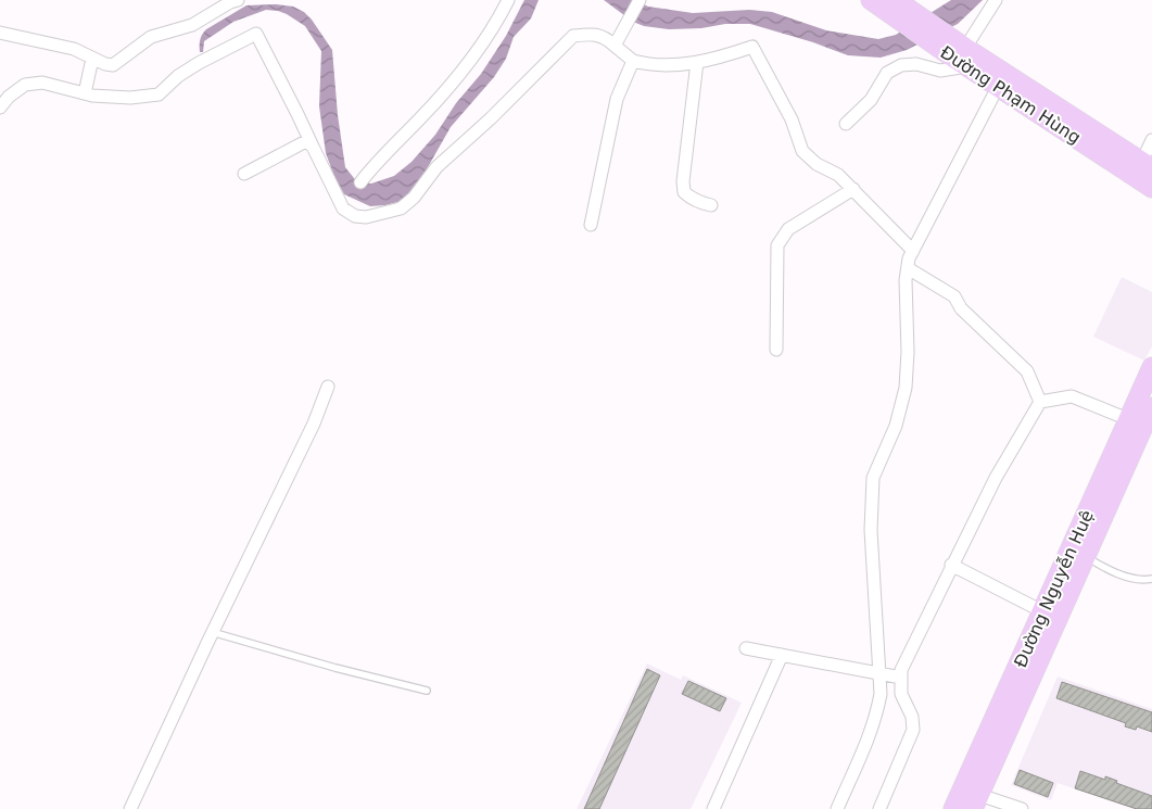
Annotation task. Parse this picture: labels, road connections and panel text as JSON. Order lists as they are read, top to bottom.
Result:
{
  "streets": {
    "main road": ["Đường Phạm Hùng", "Đường Nguyễn Huệ"]
  }
}
